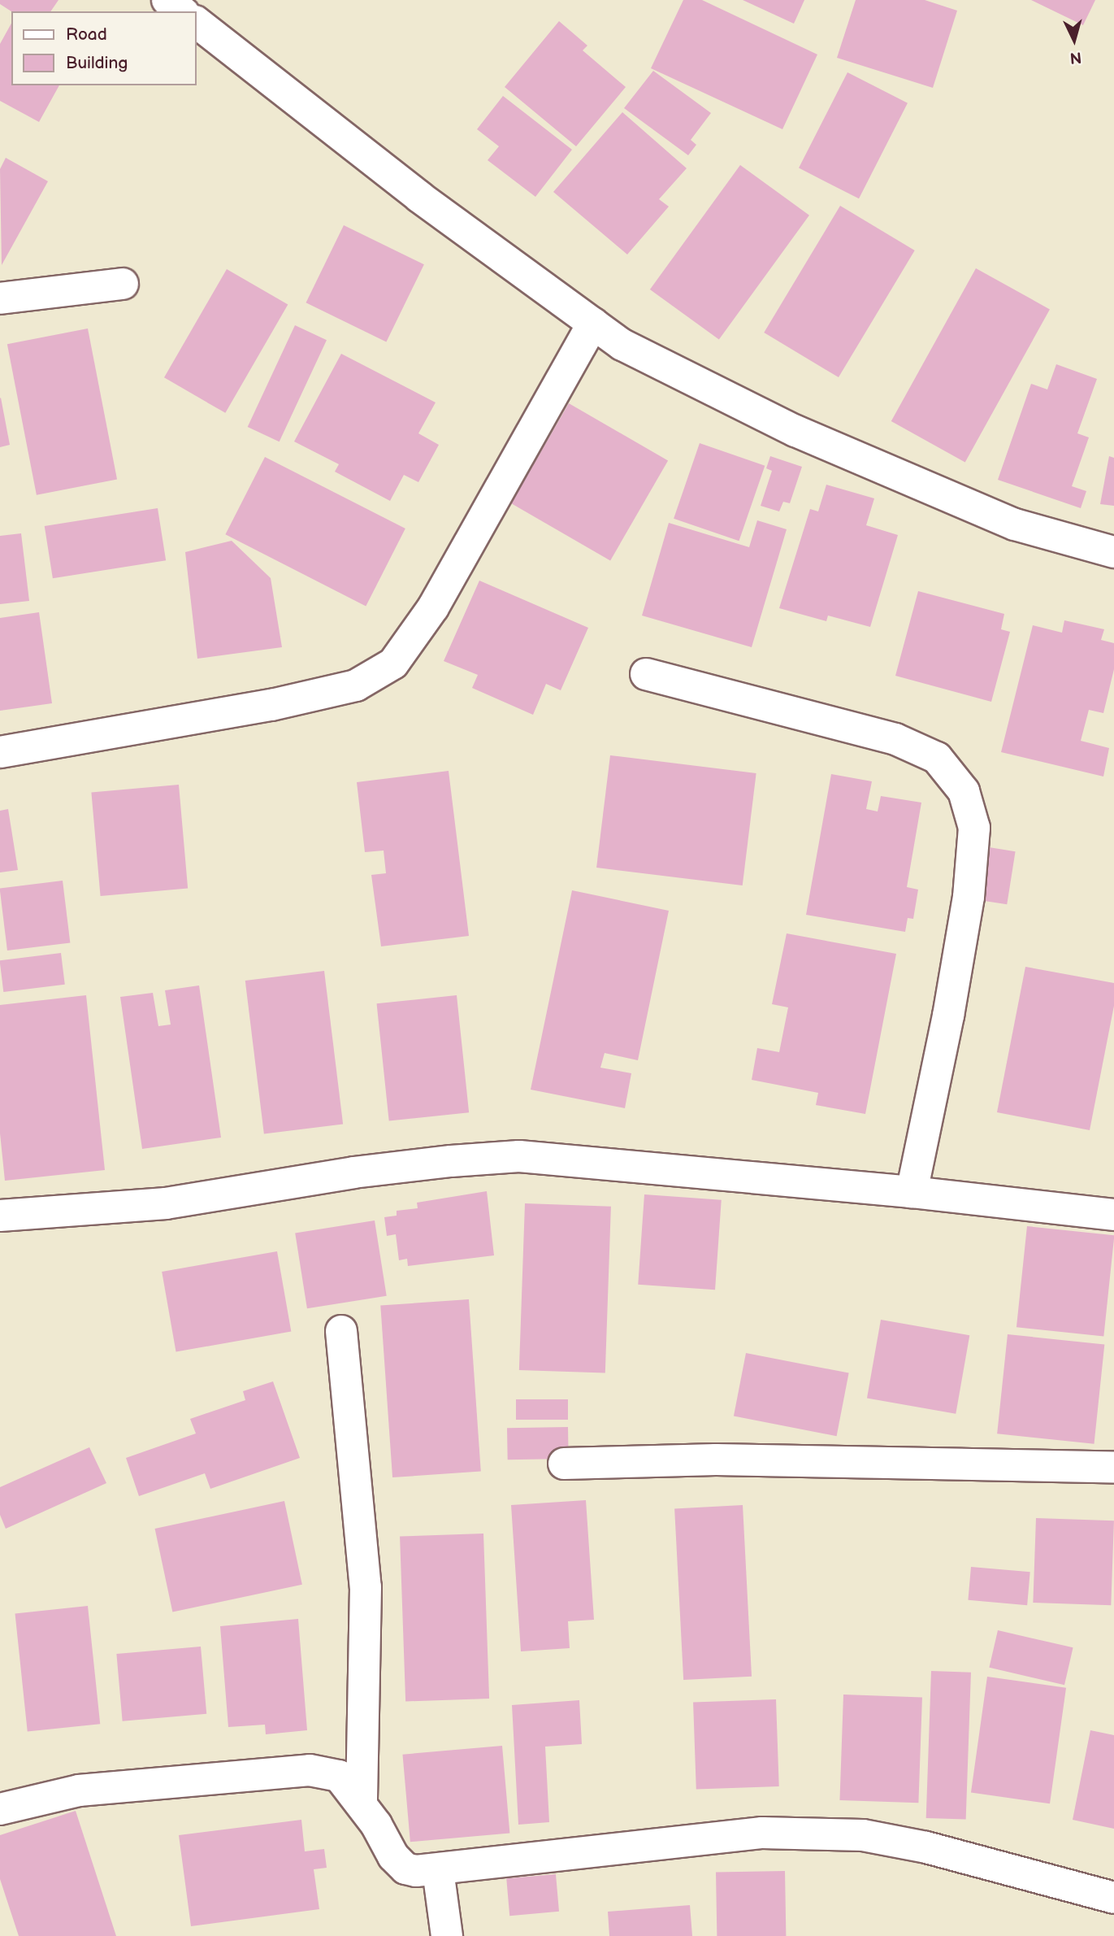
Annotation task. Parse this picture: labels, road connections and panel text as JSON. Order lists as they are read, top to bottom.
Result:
{
  "legend": ["Road", "Building"],
  "north": "bottom"
}
